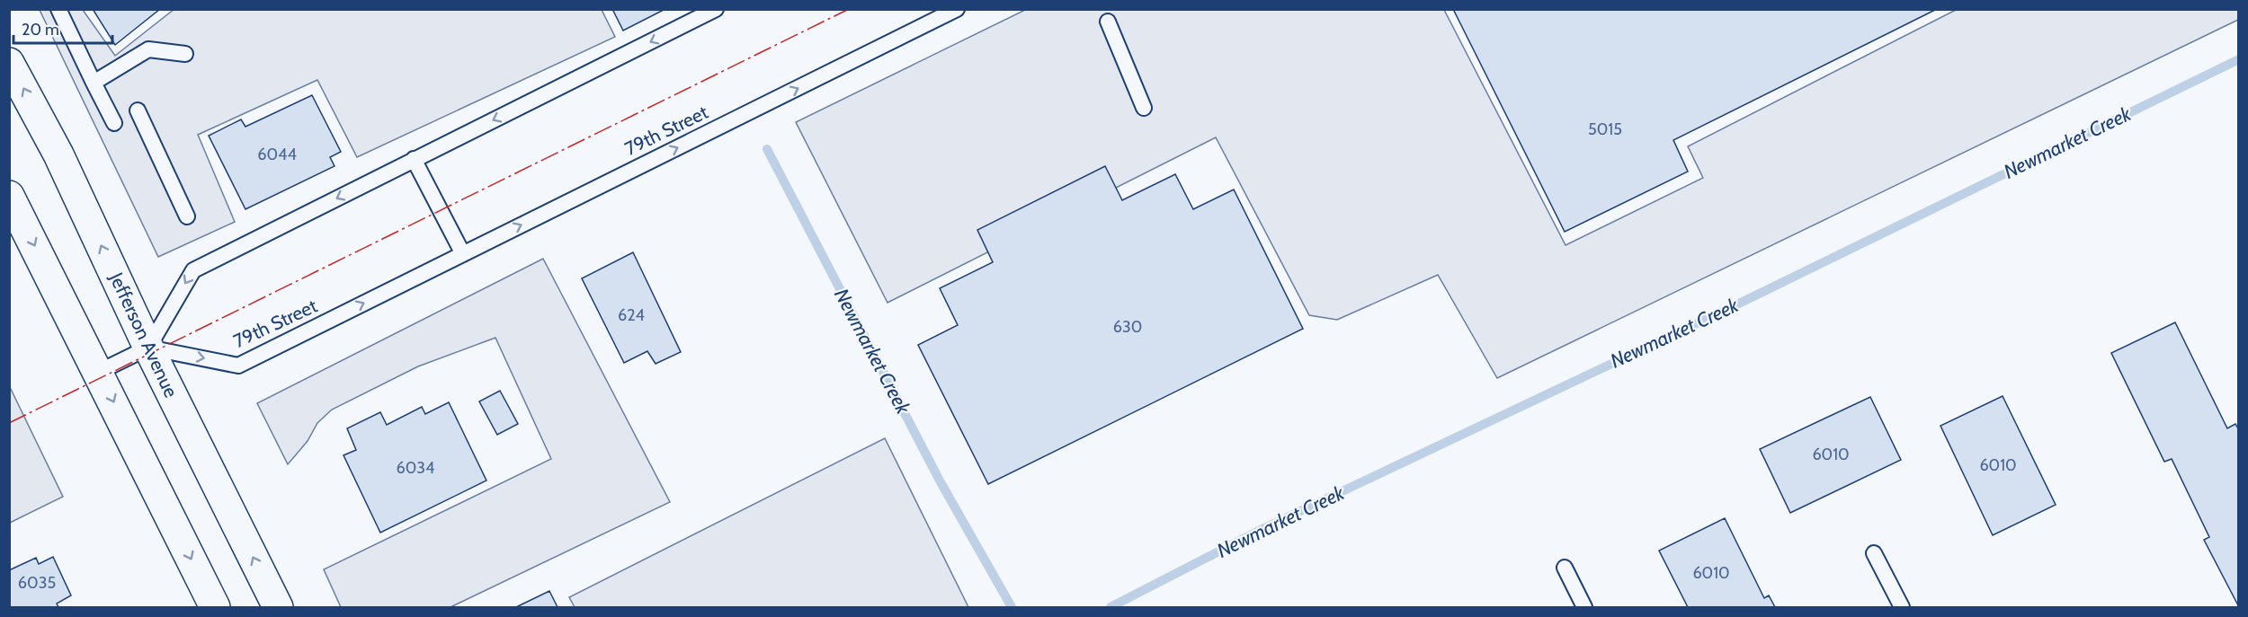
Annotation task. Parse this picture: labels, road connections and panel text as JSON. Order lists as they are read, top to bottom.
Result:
{
  "streets": {
    "main road": ["Jefferson Avenue"],
    "lane": ["79th Street"]
  },
  "crossings": [
    ["79th Street", "Jefferson Avenue"]
  ],
  "water": ["Newmarket Creek"],
  "house_numbers": [
    "5015",
    "6044",
    "624",
    "630",
    "6010",
    "6010",
    "6034",
    "6010",
    "6035"
  ],
  "scale_bar": "20 m"
}
